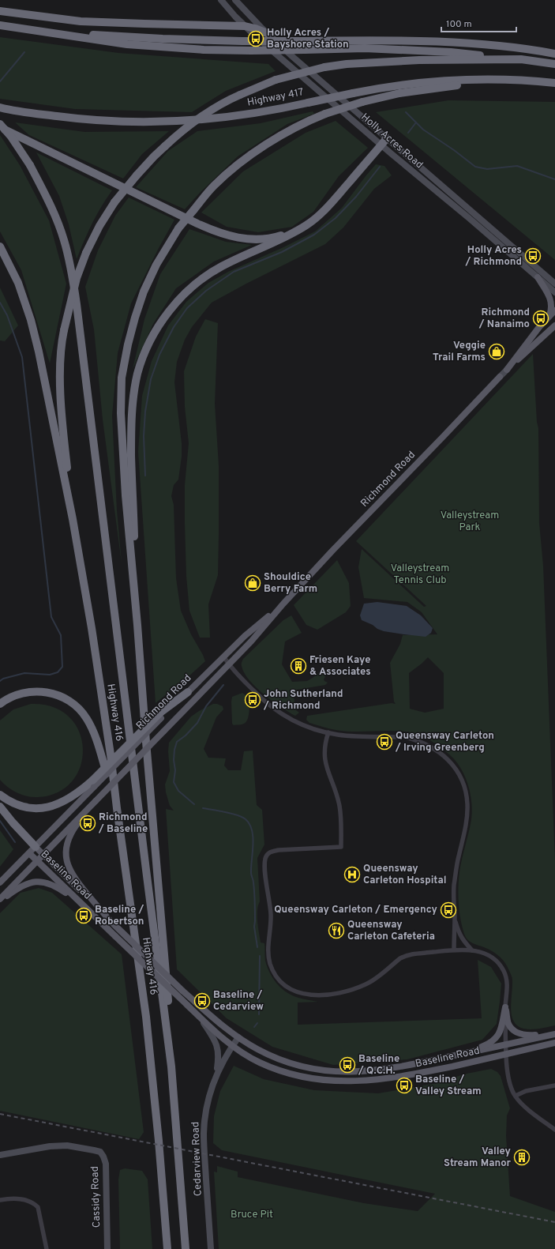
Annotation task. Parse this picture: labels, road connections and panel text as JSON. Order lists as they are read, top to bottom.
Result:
{
  "streets": {
    "highway": ["Highway 417", "Highway 416"],
    "main road": [
      "Holly Acres Road",
      "Richmond Road",
      "Baseline Road",
      "Cedarview Road",
      "Cassidy Road"
    ]
  },
  "crossings": [
    ["Richmond Road", "Baseline Road"],
    ["Baseline Road", "Cedarview Road"]
  ],
  "parks": ["Valleystream Park", "Valleystream Tennis Club", "Bruce Pit"],
  "places": {
    "bus stop": [
      "Holly Acres / Bayshore Station",
      "Holly Acres / Richmond",
      "Richmond / Nanaimo",
      "John Sutherland / Richmond",
      "Queensway Carleton / Irving Greenberg",
      "Richmond / Baseline",
      "Queensway Carleton / Emergency",
      "Baseline / Robertson",
      "Baseline / Cedarview",
      "Baseline / Q.C.H.",
      "Baseline / Valley Stream"
    ],
    "shop": ["Veggie Trail Farms", "Shouldice Berry Farm"],
    "building": ["Friesen Kaye & Associates", "Valley Stream Manor"],
    "hospital": ["Queensway Carleton Hospital"],
    "restaurant": ["Queensway Carleton Cafeteria"]
  },
  "scale_bar": "100 m"
}
